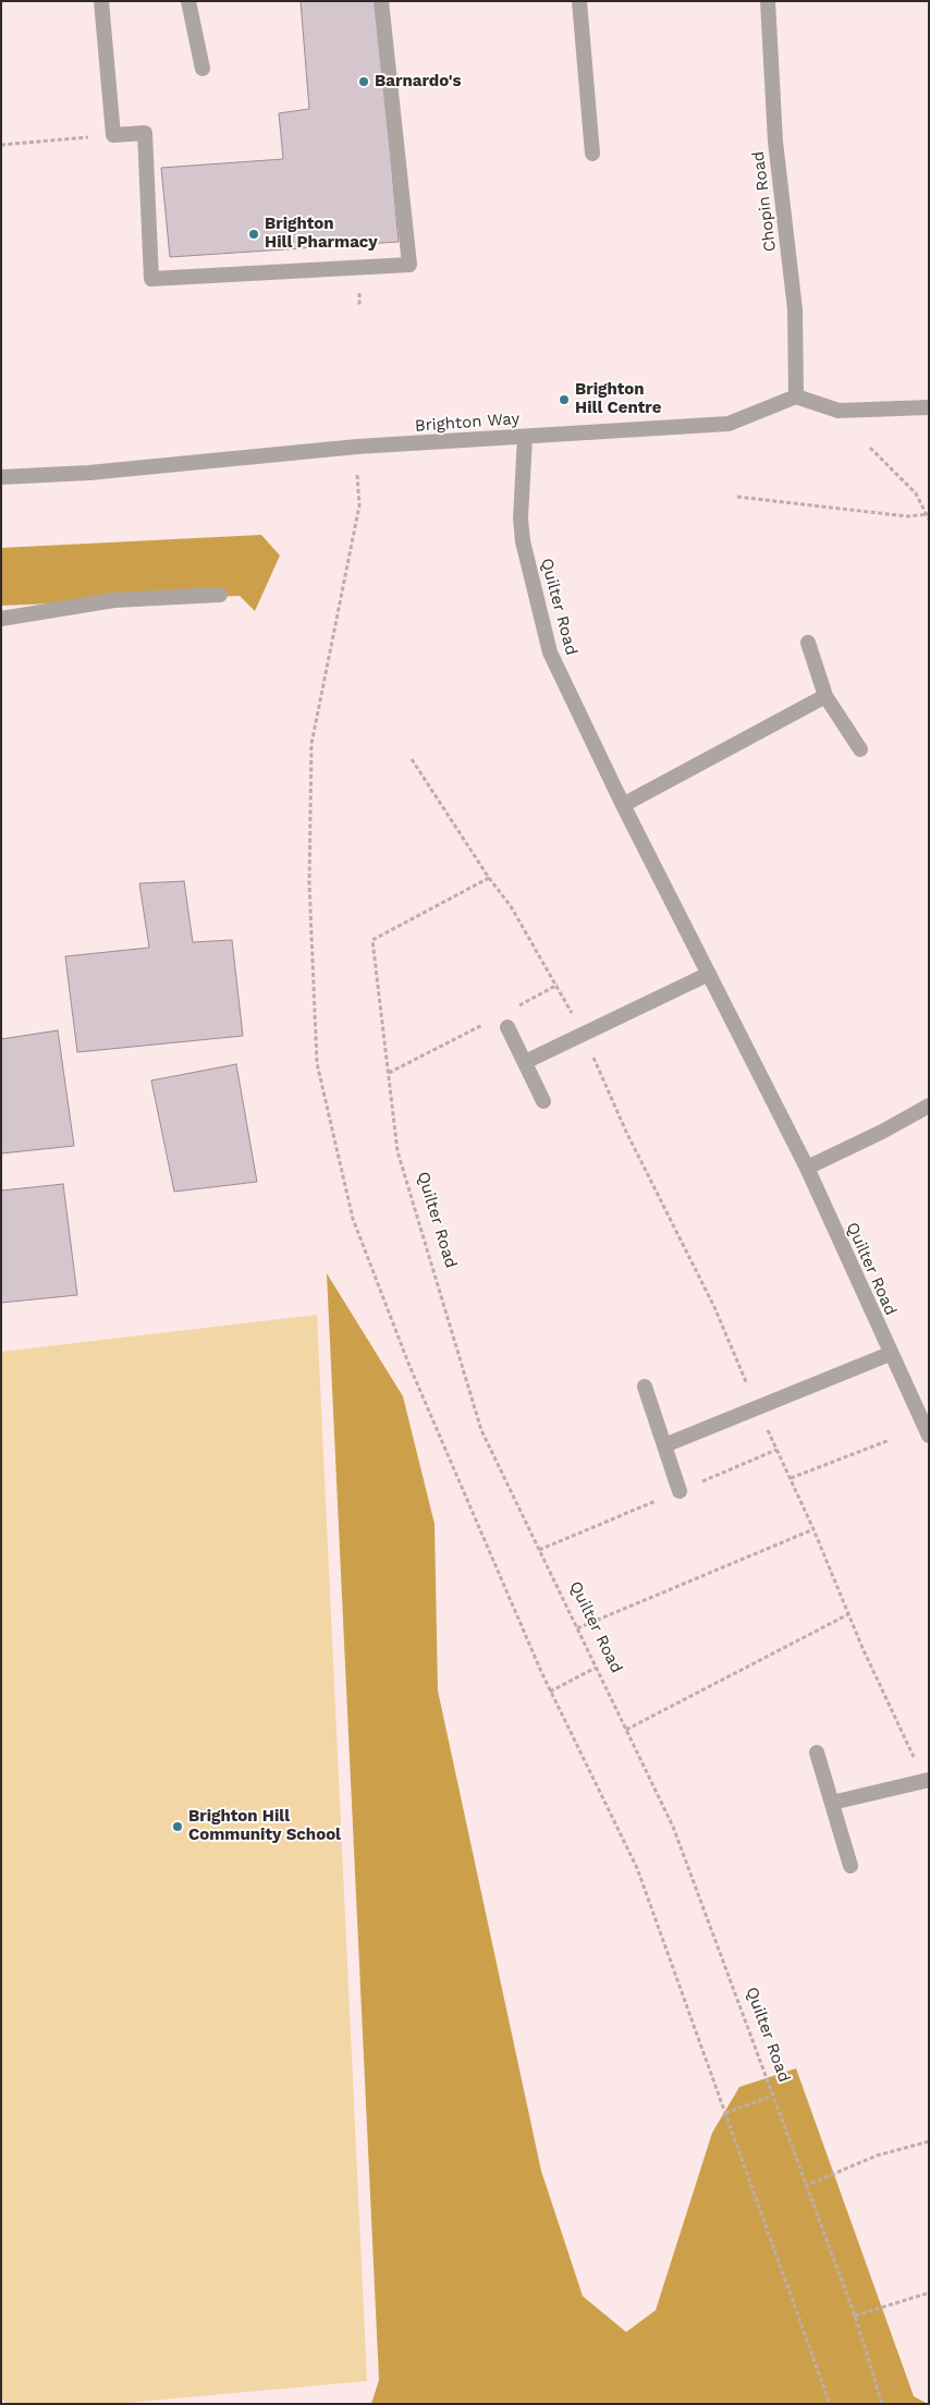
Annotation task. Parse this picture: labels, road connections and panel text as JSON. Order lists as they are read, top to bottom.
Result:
{
  "streets": {
    "street": ["Chopin Road", "Brighton Way", "Quilter Road"]
  },
  "crossings": [
    ["Chopin Road", "Brighton Way"],
    ["Brighton Way", "Quilter Road"]
  ],
  "places": [
    "Barnardo's",
    "Brighton Hill Pharmacy",
    "Brighton Hill Centre",
    "Brighton Hill Community School"
  ]
}
